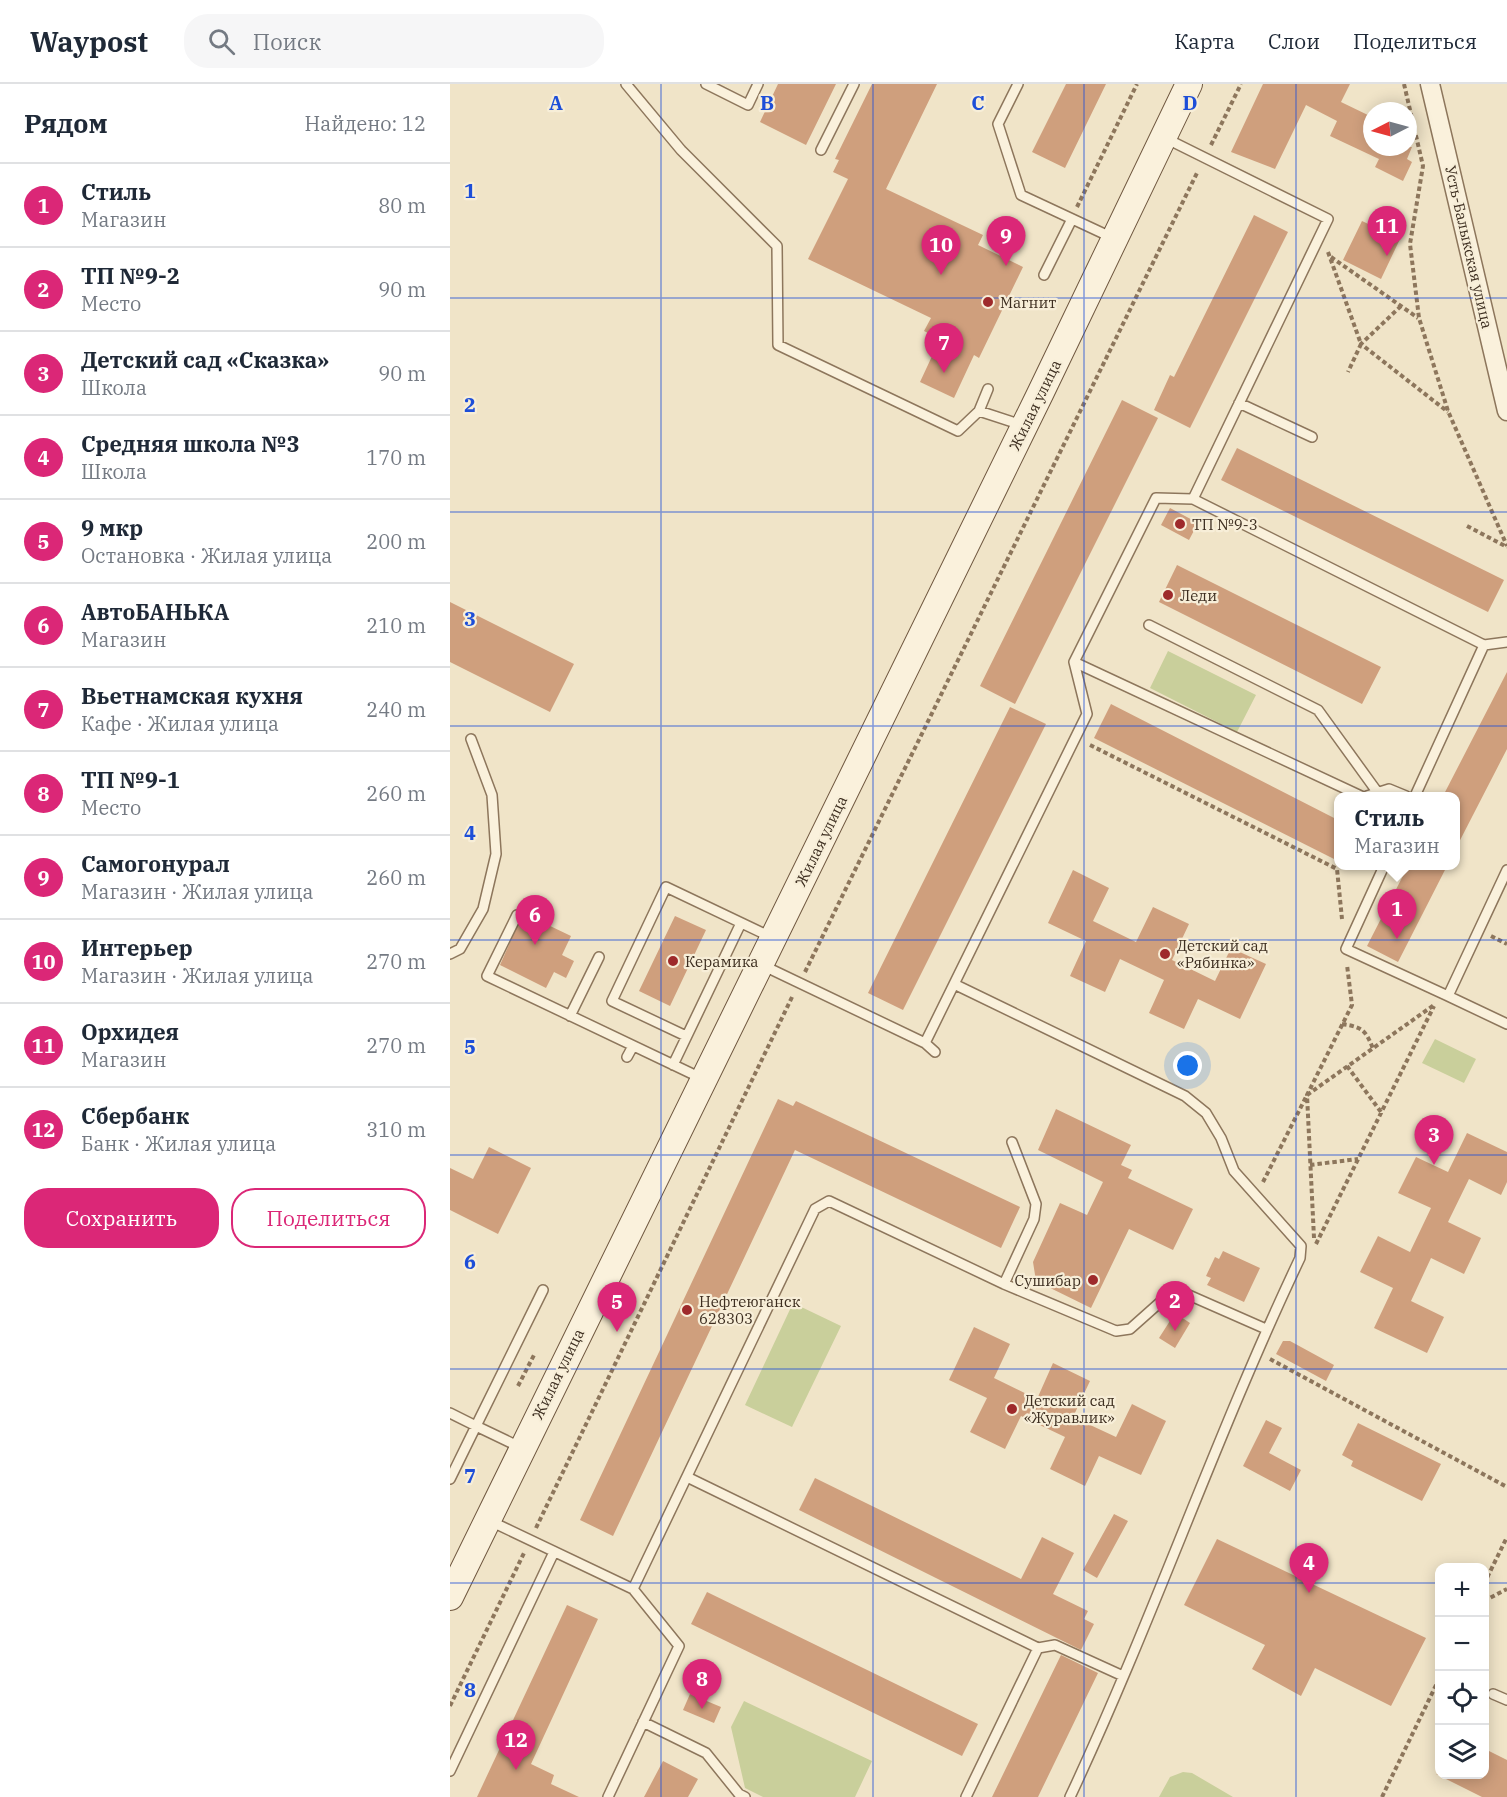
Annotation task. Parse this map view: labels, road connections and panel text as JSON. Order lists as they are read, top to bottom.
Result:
{
  "streets": {
    "main road": ["Жилая улица"],
    "street": ["Усть-Балыкская улица"]
  },
  "places": [
    "Магнит",
    "ТП №9-3",
    "Леди",
    "Детский сад «Рябинка»",
    "Керамика",
    "Сушибар",
    "Нефтеюганск 628303",
    "Детский сад «Журавлик»"
  ],
  "north": "left",
  "page": {
    "header": "Waypost",
    "search": "Поиск",
    "nav": ["Карта", "Слои", "Поделиться"],
    "heading": ["Рядом", "Найдено: 12"],
    "list": [
      {
        "mark": "1",
        "name": "Стиль",
        "note": "Магазин",
        "value": "80 m"
      },
      {
        "mark": "2",
        "name": "ТП №9-2",
        "note": "Место",
        "value": "90 m"
      },
      {
        "mark": "3",
        "name": "Детский сад «Сказка»",
        "note": "Школа",
        "value": "90 m"
      },
      {
        "mark": "4",
        "name": "Средняя школа №3",
        "note": "Школа",
        "value": "170 m"
      },
      {
        "mark": "5",
        "name": "9 мкр",
        "note": "Остановка · Жилая улица",
        "value": "200 m"
      },
      {
        "mark": "6",
        "name": "АвтоБАНЬКА",
        "note": "Магазин",
        "value": "210 m"
      },
      {
        "mark": "7",
        "name": "Вьетнамская кухня",
        "note": "Кафе · Жилая улица",
        "value": "240 m"
      },
      {
        "mark": "8",
        "name": "ТП №9-1",
        "note": "Место",
        "value": "260 m"
      },
      {
        "mark": "9",
        "name": "Самогонурал",
        "note": "Магазин · Жилая улица",
        "value": "260 m"
      },
      {
        "mark": "10",
        "name": "Интерьер",
        "note": "Магазин · Жилая улица",
        "value": "270 m"
      },
      {
        "mark": "11",
        "name": "Орхидея",
        "note": "Магазин",
        "value": "270 m"
      },
      {
        "mark": "12",
        "name": "Сбербанк",
        "note": "Банк · Жилая улица",
        "value": "310 m"
      }
    ],
    "pins": [
      "11",
      "9",
      "10",
      "7",
      "1",
      "6",
      "3",
      "2",
      "5",
      "4",
      "8",
      "12"
    ],
    "popup": ["Стиль", "Магазин"],
    "buttons": ["Сохранить", "Поделиться"],
    "map_buttons": ["+", "−"]
  },
  "grid": {
    "columns": [
      "A",
      "B",
      "C",
      "D"
    ],
    "rows": [
      "1",
      "2",
      "3",
      "4",
      "5",
      "6",
      "7",
      "8"
    ]
  }
}
